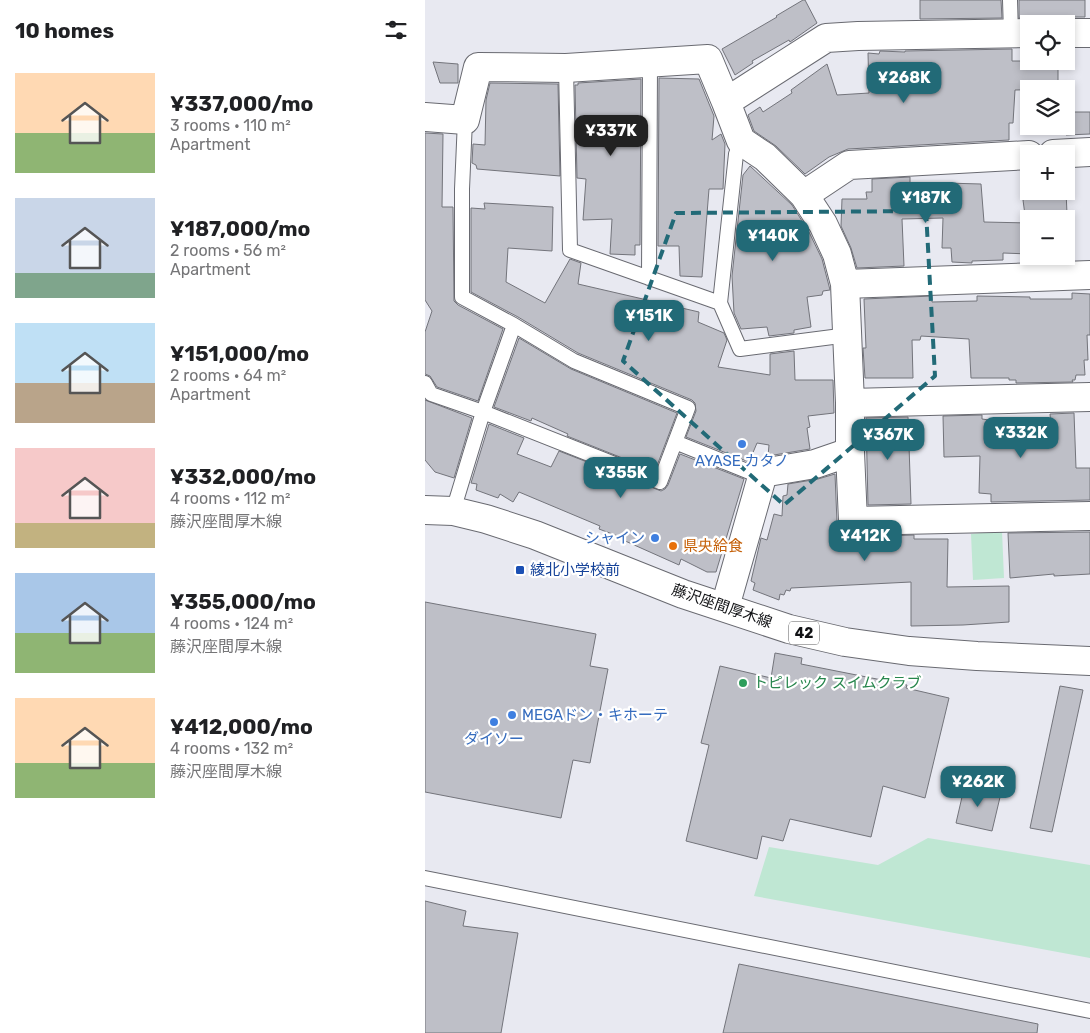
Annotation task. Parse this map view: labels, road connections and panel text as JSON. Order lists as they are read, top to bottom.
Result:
{
  "streets": {
    "street": ["藤沢座間厚木線", "42"]
  },
  "places": {
    "other": [
      "AYASE カタノ",
      "シャイン",
      "県央給食",
      "トピレック スイムクラブ",
      "MEGAドン・キホーテ",
      "ダイソー"
    ],
    "transit": ["綾北小学校前"]
  },
  "page": {
    "heading": "10 homes",
    "map_buttons": ["+", "−"],
    "list": [
      {
        "name": "¥337,000/mo",
        "note": "3 rooms · 110 m² · Apartment"
      },
      {
        "name": "¥187,000/mo",
        "note": "2 rooms · 56 m² · Apartment"
      },
      {
        "name": "¥151,000/mo",
        "note": "2 rooms · 64 m² · Apartment"
      },
      {
        "name": "¥332,000/mo",
        "note": "4 rooms · 112 m² · 藤沢座間厚木線"
      },
      {
        "name": "¥355,000/mo",
        "note": "4 rooms · 124 m² · 藤沢座間厚木線"
      },
      {
        "name": "¥412,000/mo",
        "note": "4 rooms · 132 m² · 藤沢座間厚木線"
      }
    ],
    "price": [
      "¥268K",
      "¥337K",
      "¥187K",
      "¥140K",
      "¥151K",
      "¥332K",
      "¥367K",
      "¥355K",
      "¥412K",
      "¥262K"
    ]
  }
}
